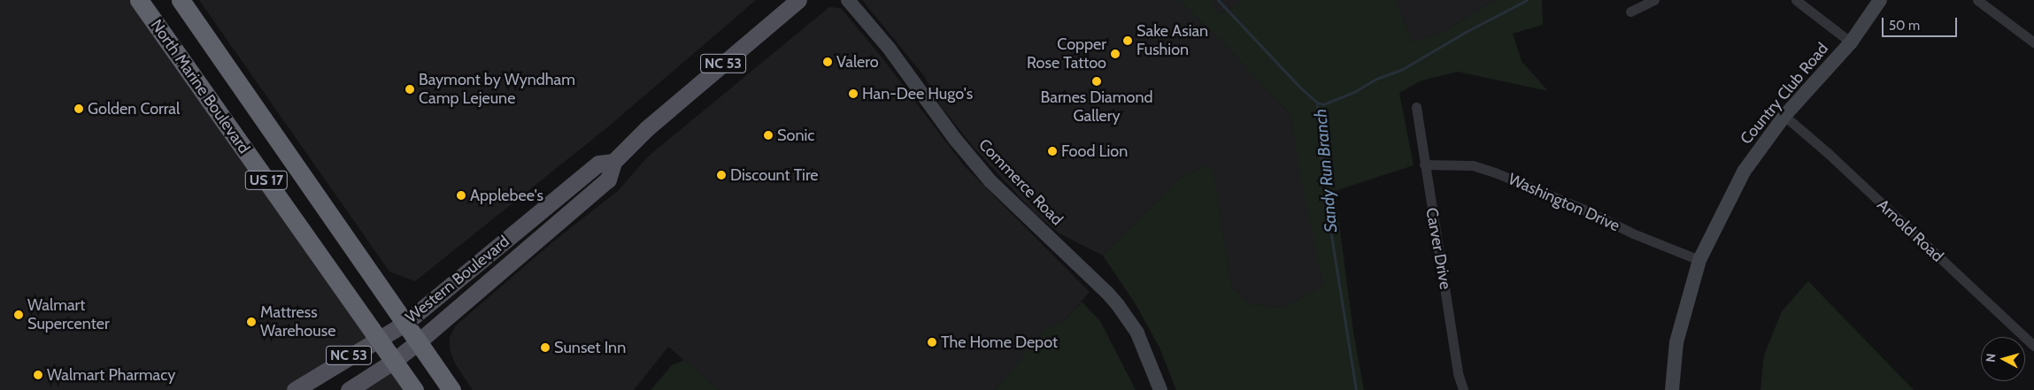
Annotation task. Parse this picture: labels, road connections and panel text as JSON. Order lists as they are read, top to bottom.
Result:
{
  "streets": {
    "highway": ["North Marine Boulevard", "US 17"],
    "main road": ["NC 53", "Western Boulevard"],
    "street": [
      "Country Club Road",
      "Commerce Road",
      "Washington Drive",
      "Arnold Road",
      "Carver Drive"
    ]
  },
  "crossings": [
    ["North Marine Boulevard", "Western Boulevard"],
    ["Country Club Road", "Washington Drive"],
    ["Country Club Road", "Arnold Road"],
    ["Washington Drive", "Carver Drive"]
  ],
  "water": ["Sandy Run Branch"],
  "places": [
    "Sake Asian Fushion",
    "Copper Rose Tattoo",
    "Valero",
    "Barnes Diamond Gallery",
    "Baymont by Wyndham Camp Lejeune",
    "Han-Dee Hugo's",
    "Golden Corral",
    "Sonic",
    "Food Lion",
    "Discount Tire",
    "Applebee's",
    "Walmart Supercenter",
    "Mattress Warehouse",
    "The Home Depot",
    "Sunset Inn",
    "Walmart Pharmacy"
  ],
  "scale_bar": "50 m",
  "north": "left"
}
